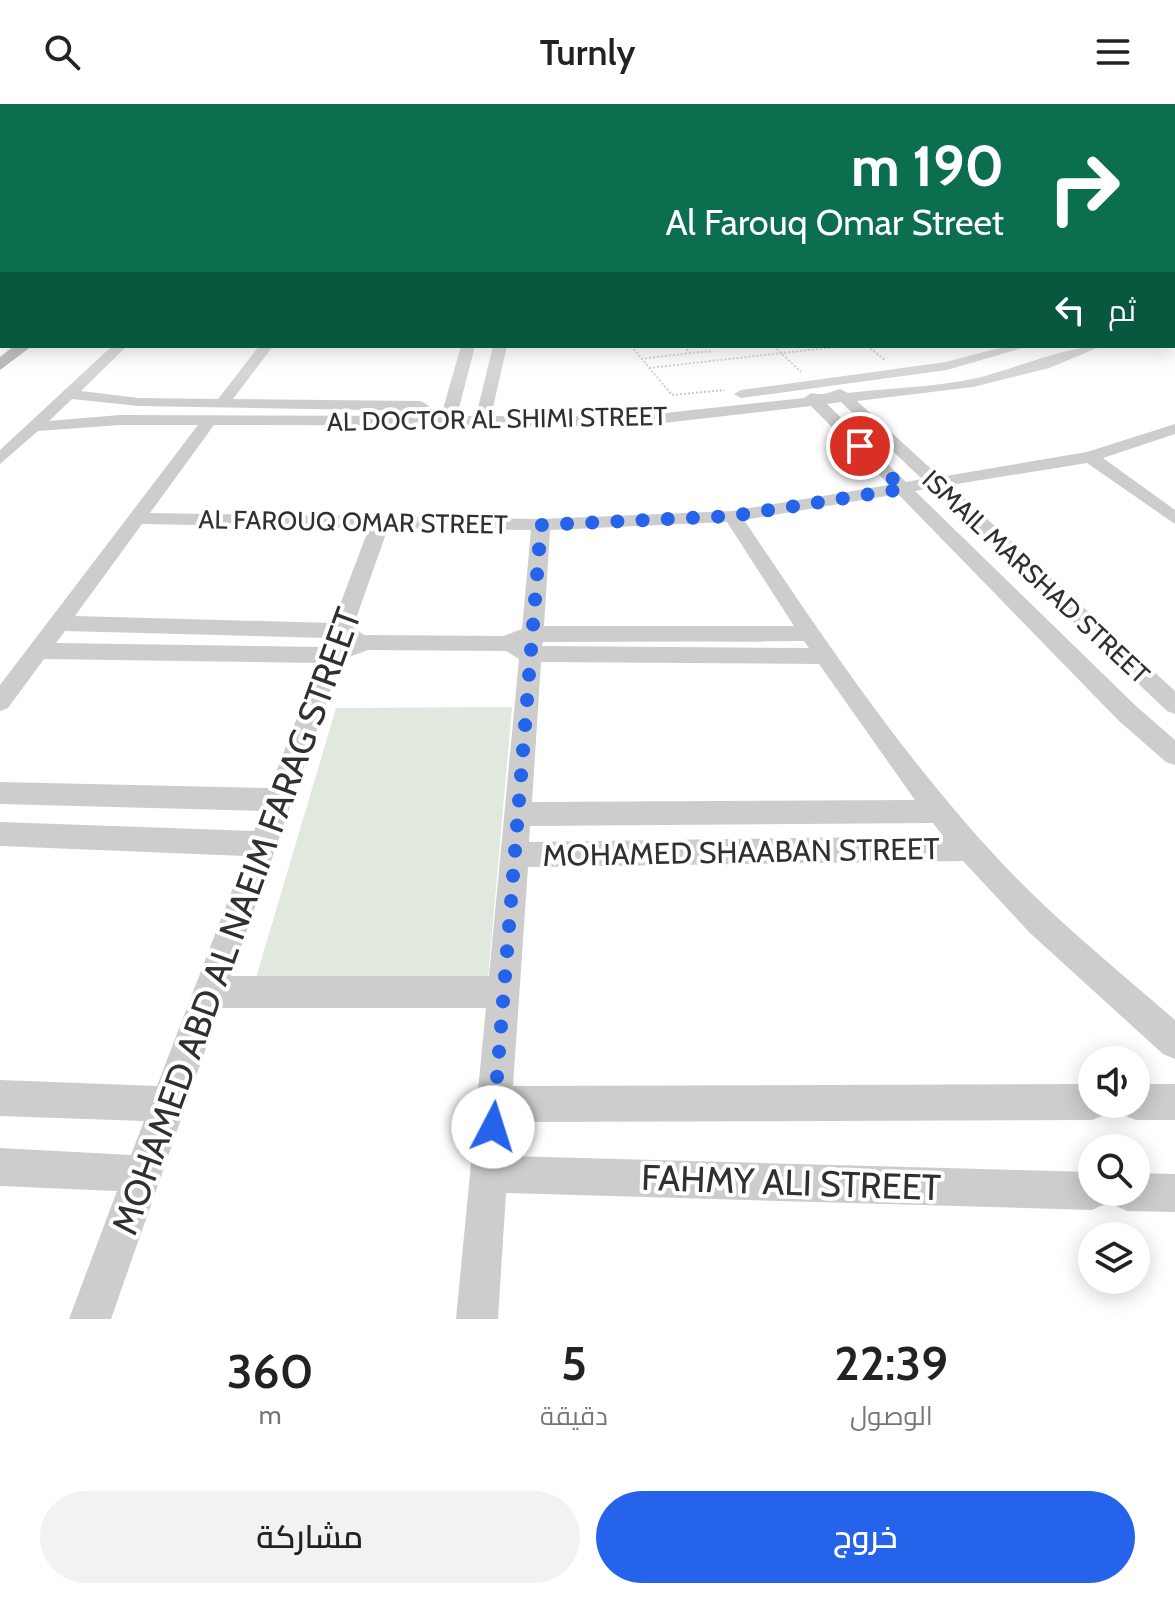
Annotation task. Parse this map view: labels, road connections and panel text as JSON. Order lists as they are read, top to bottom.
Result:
{
  "streets": {
    "street": [
      "AL DOCTOR AL SHIMI STREET",
      "AL FAROUQ OMAR STREET",
      "ISMAIL MARSHAD STREET",
      "MOHAMED SHAABAN STREET",
      "MOHAMED ABD AL NAEIM FARAG STREET",
      "FAHMY ALI STREET"
    ]
  },
  "crossings": [
    ["AL DOCTOR AL SHIMI STREET", "ISMAIL MARSHAD STREET"],
    ["AL FAROUQ OMAR STREET", "ISMAIL MARSHAD STREET"],
    ["AL FAROUQ OMAR STREET", "MOHAMED ABD AL NAEIM FARAG STREET"]
  ],
  "page": {
    "header": "Turnly",
    "turn": ["190 m", "Al Farouq Omar Street"],
    "then": "ثم",
    "eta": [
      "22:39",
      "الوصول",
      "5",
      "دقيقة",
      "360",
      "m"
    ],
    "buttons": ["خروج", "مشاركة"]
  }
}
